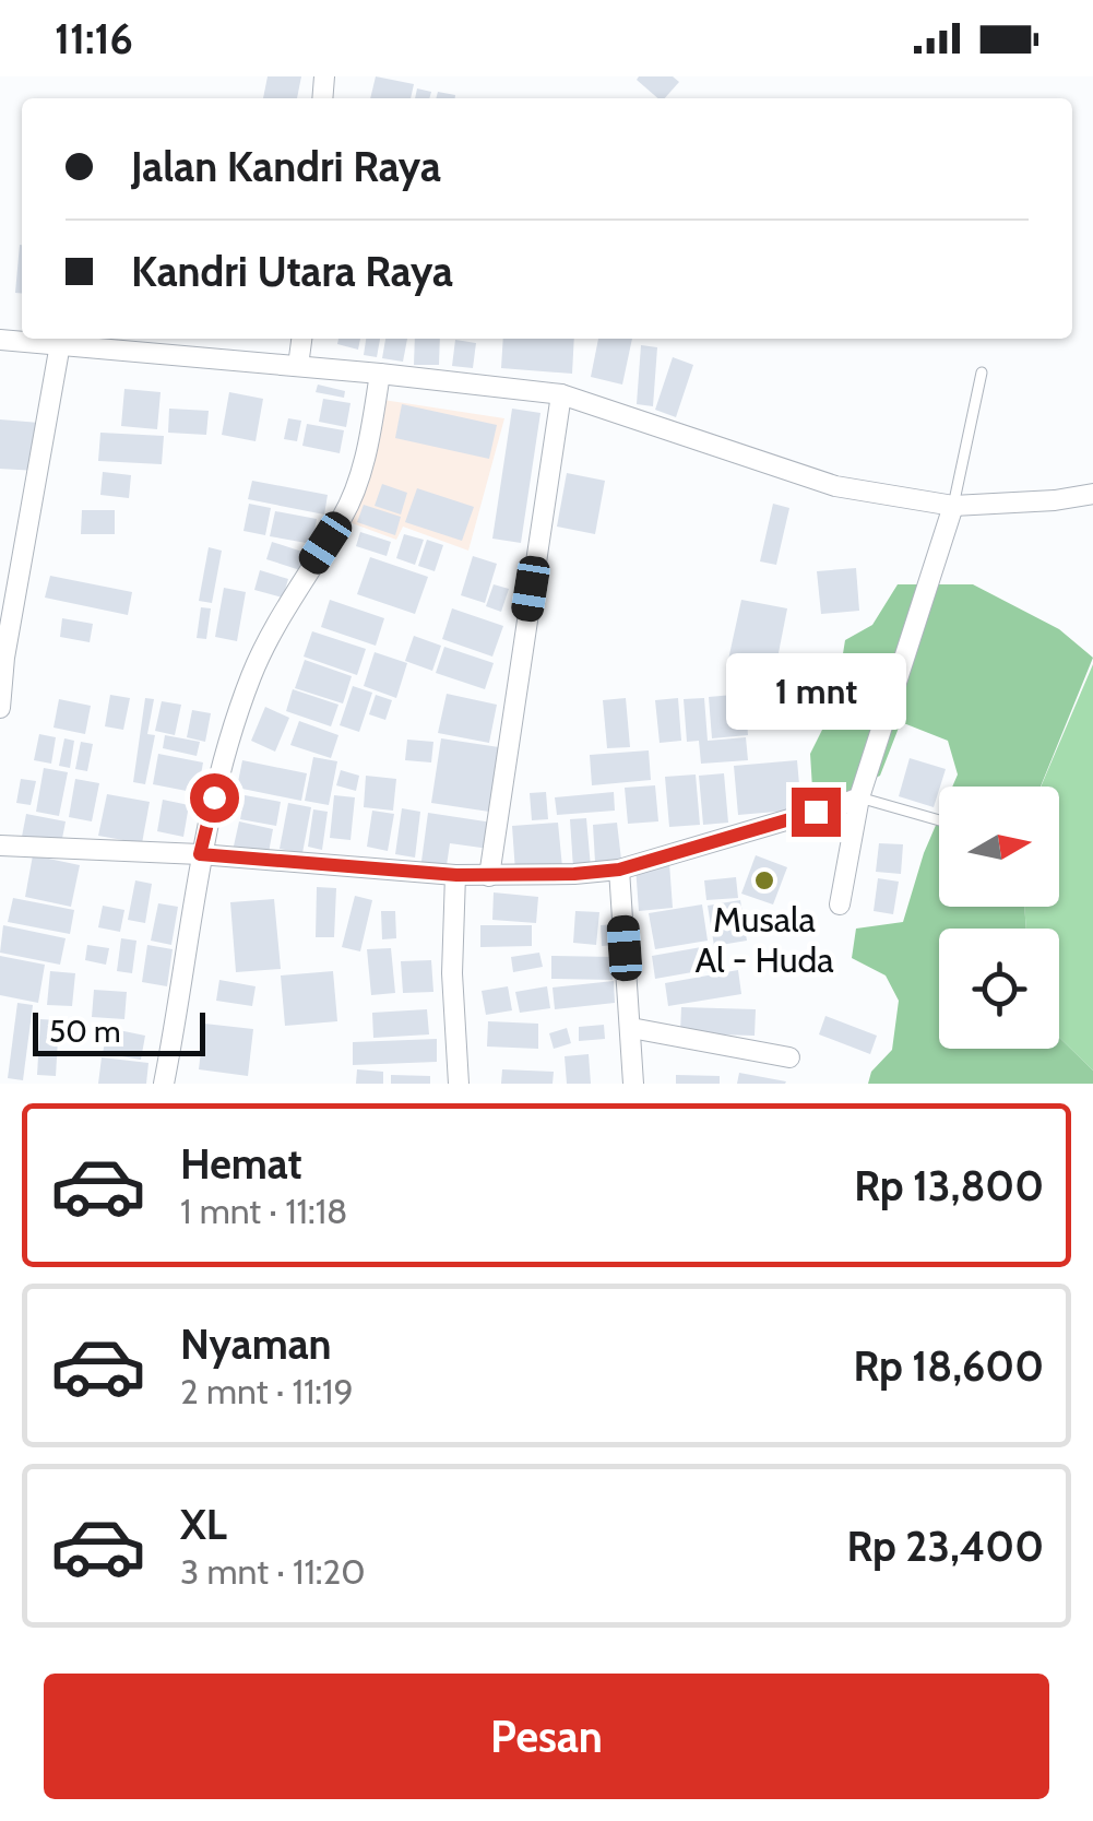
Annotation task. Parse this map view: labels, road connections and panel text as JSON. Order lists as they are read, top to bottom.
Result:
{
  "places": ["Musala Al - Huda"],
  "scale_bar": "50 m",
  "north": "right",
  "page": {
    "status": "11:16",
    "banner": ["Jalan Kandri Raya", "Kandri Utara Raya"],
    "bubble": "1 mnt",
    "scale": "50 m",
    "list": [
      {
        "name": "Hemat",
        "note": "1 mnt · 11:18",
        "value": "Rp 13,800"
      },
      {
        "name": "Nyaman",
        "note": "2 mnt · 11:19",
        "value": "Rp 18,600"
      },
      {
        "name": "XL",
        "note": "3 mnt · 11:20",
        "value": "Rp 23,400"
      }
    ],
    "buttons": "Pesan"
  }
}
